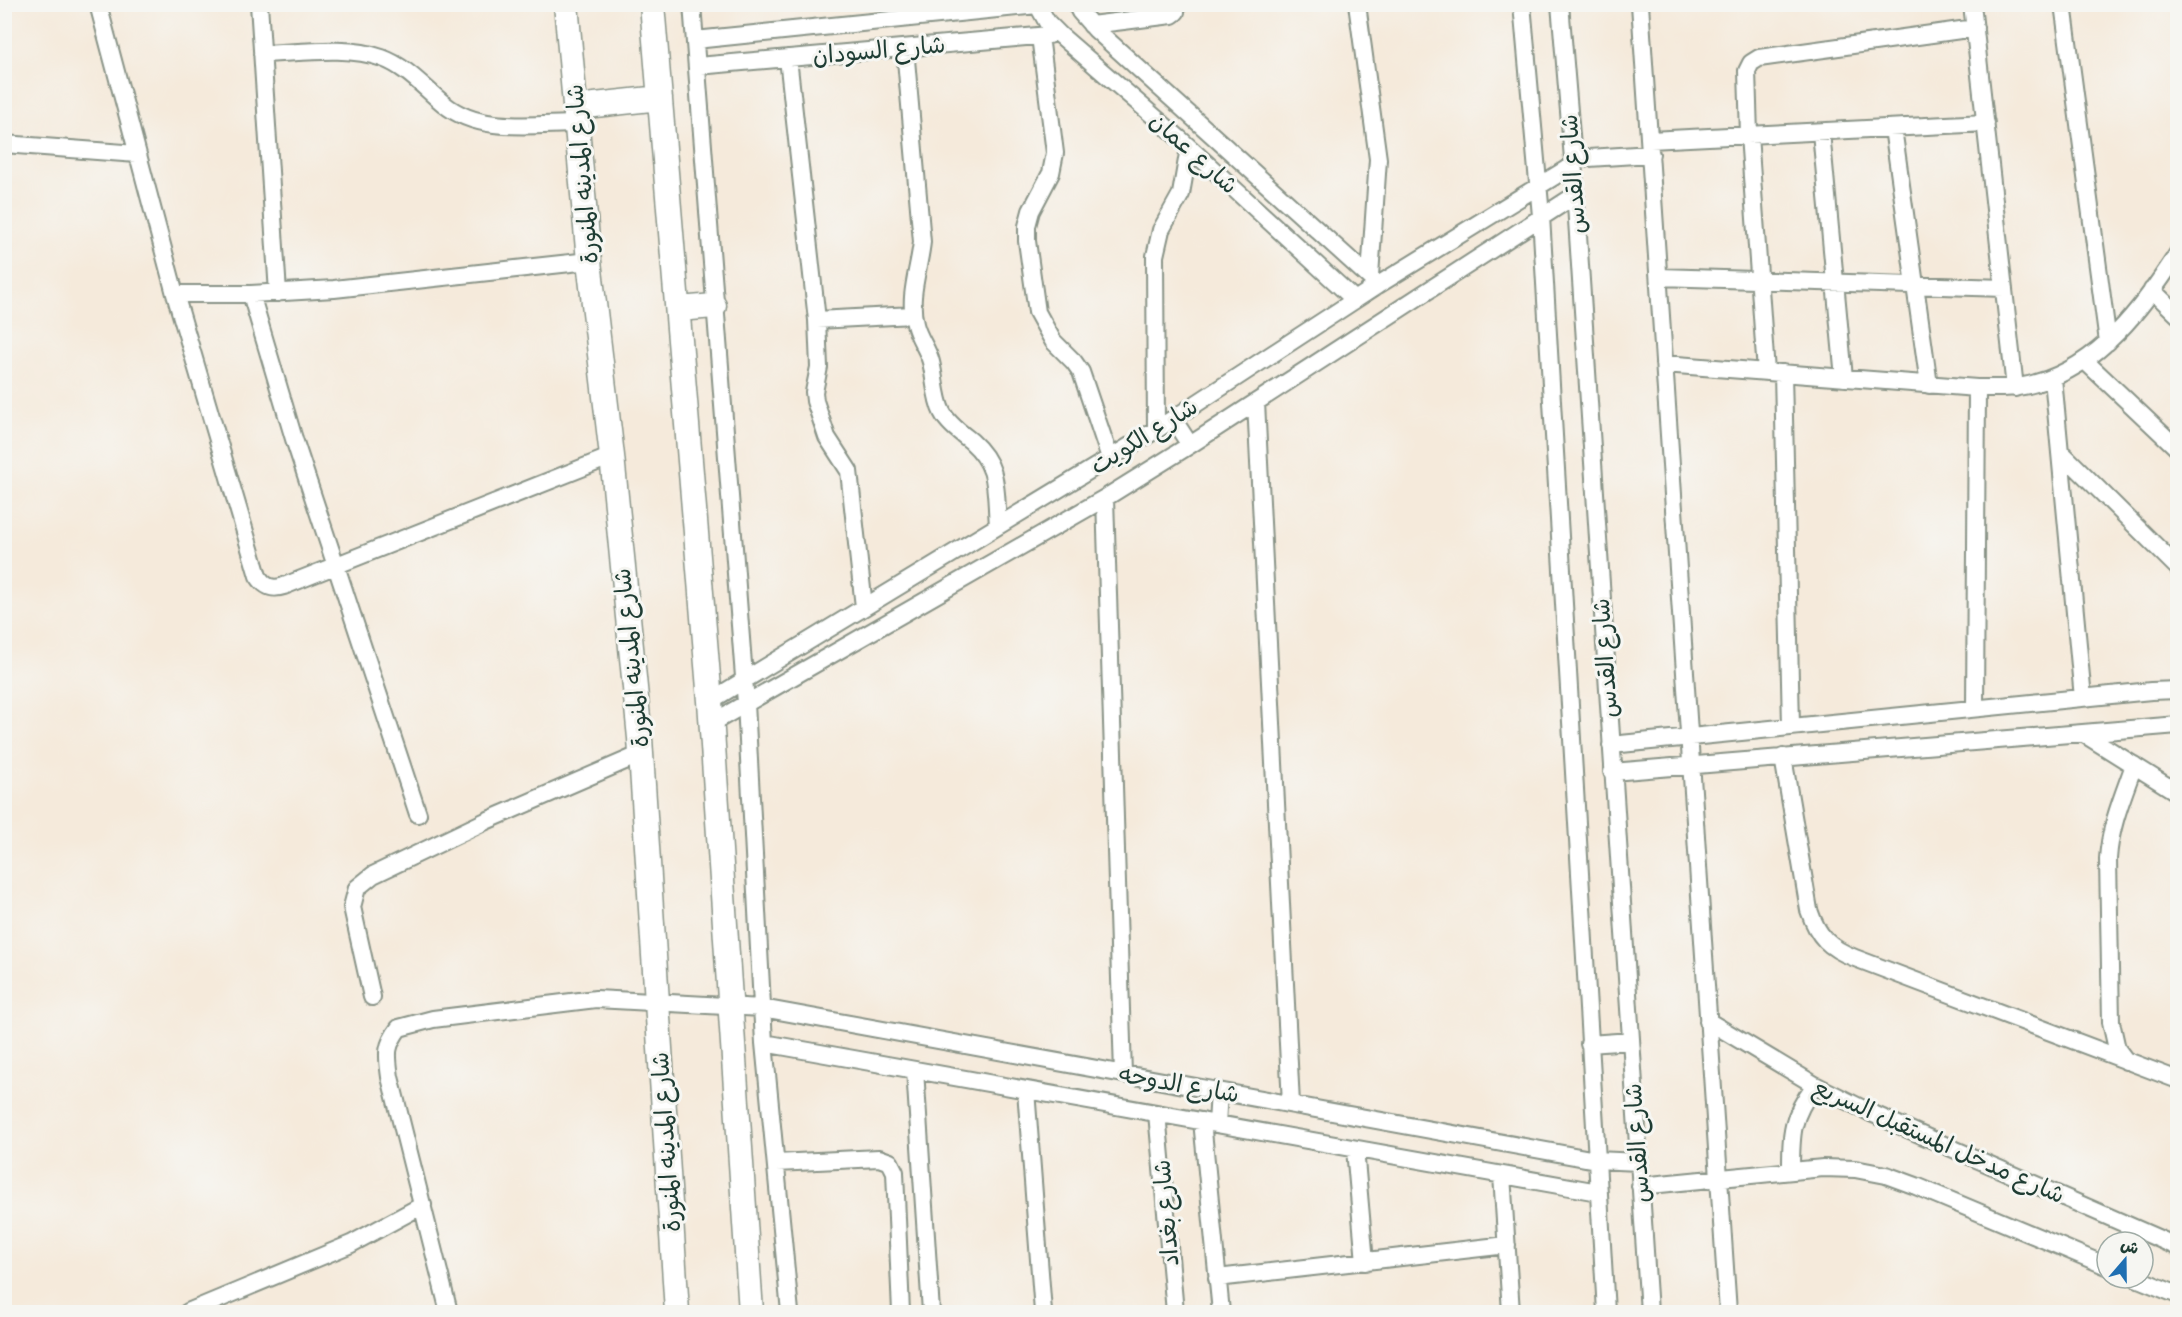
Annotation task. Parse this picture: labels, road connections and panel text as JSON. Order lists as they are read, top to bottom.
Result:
{
  "streets": {
    "main road": ["شارع المدينه المنورة"],
    "street": [
      "شارع السودان",
      "شارع عمان",
      "شارع القدس",
      "شارع الكويت",
      "شارع الدوحه",
      "شارع مدخل المستقبل السريع",
      "شارع بغداد"
    ]
  },
  "crossings": [
    ["شارع السودان", "شارع عمان"],
    ["شارع عمان", "شارع الكويت"],
    ["شارع المدينه المنورة", "شارع الدوحه"],
    ["شارع القدس", "شارع الكويت"],
    ["شارع القدس", "شارع الدوحه"],
    ["شارع القدس", "شارع مدخل المستقبل السريع"],
    ["شارع الدوحه", "شارع بغداد"]
  ],
  "north": "top"
}
